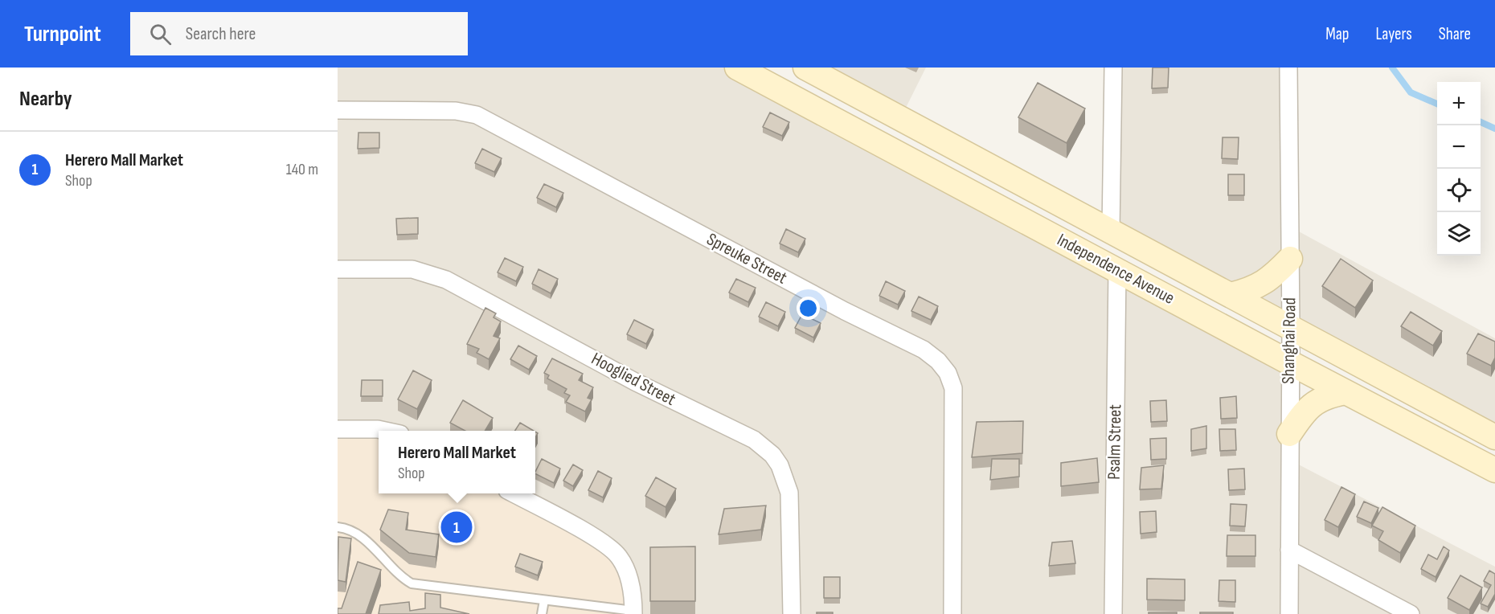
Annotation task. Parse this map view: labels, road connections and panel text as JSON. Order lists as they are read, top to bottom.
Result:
{
  "streets": {
    "main road": ["Independence Avenue"],
    "street": [
      "Spreuke Street",
      "Shanghai Road",
      "Hooglied Street",
      "Psalm Street"
    ]
  },
  "crossings": [
    ["Independence Avenue", "Shanghai Road"],
    ["Independence Avenue", "Psalm Street"]
  ],
  "page": {
    "header": "Turnpoint",
    "search": "Search here",
    "nav": ["Map", "Layers", "Share"],
    "heading": "Nearby",
    "map_buttons": ["+", "−"],
    "list": [
      {
        "mark": "1",
        "name": "Herero Mall Market",
        "note": "Shop",
        "value": "140 m"
      }
    ],
    "popup": ["Herero Mall Market", "Shop"],
    "pins": "1"
  }
}
